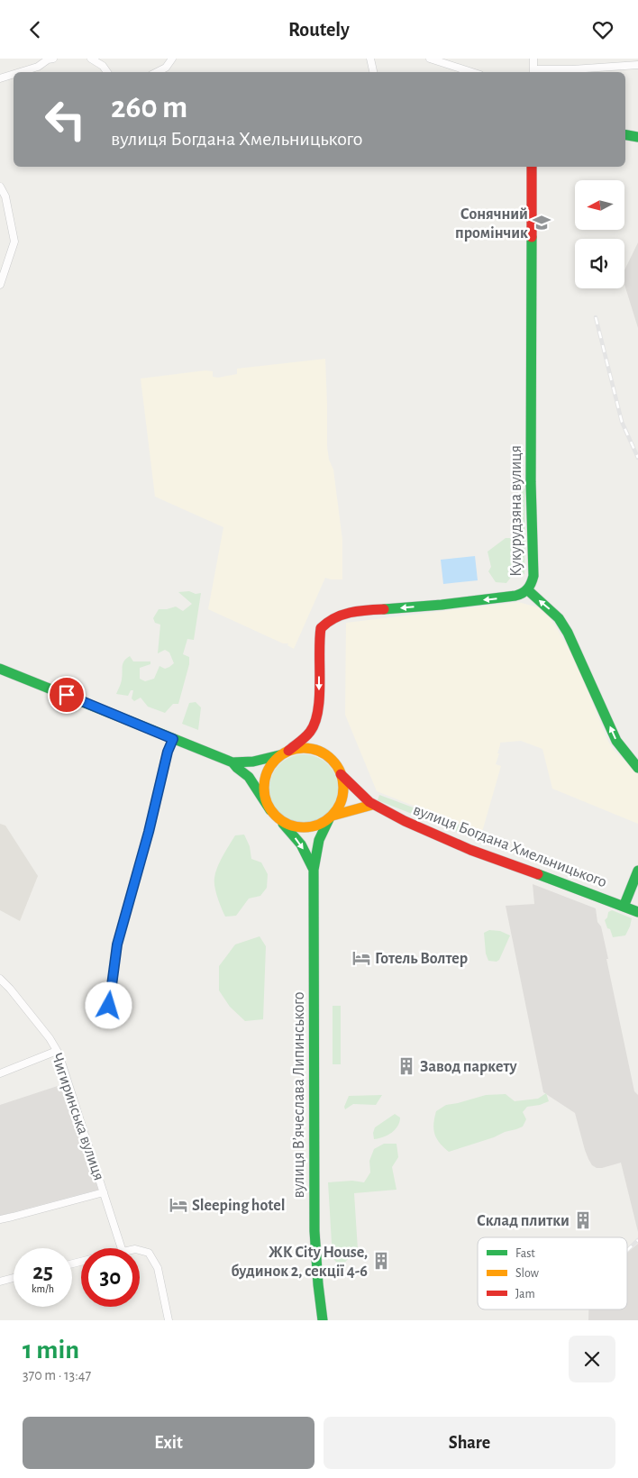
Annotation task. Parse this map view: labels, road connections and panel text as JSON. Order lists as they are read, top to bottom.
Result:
{
  "streets": {
    "main road": ["Кукурудзяна вулиця", "вулиця Богдана Хмельницького", "вулиця Вʼячеслава Липинського"],
    "street": ["Чигиринська вулиця"]
  },
  "crossings": [
    ["Кукурудзяна вулиця", "вулиця Богдана Хмельницького"],
    ["Кукурудзяна вулиця", "вулиця Вʼячеслава Липинського"],
    ["вулиця Богдана Хмельницького", "вулиця Вʼячеслава Липинського"]
  ],
  "one_way": ["Кукурудзяна вулиця"],
  "places": {
    "school or university": ["Сонячний промінчик"],
    "hotel": ["Готель Волтер", "Sleeping hotel"],
    "building": ["Завод паркету", "Склад плитки", "ЖК City House, будинок 2, секції 4-6"]
  },
  "legend": ["Fast", "Slow", "Jam"],
  "north": "left",
  "page": {
    "header": "Routely",
    "turn": ["260 m", "вулиця Богдана Хмельницького"],
    "speed": "25 km/h",
    "limit": "30",
    "heading": ["1 min", "370 m · 13:47"],
    "buttons": ["Exit", "Share"]
  }
}
